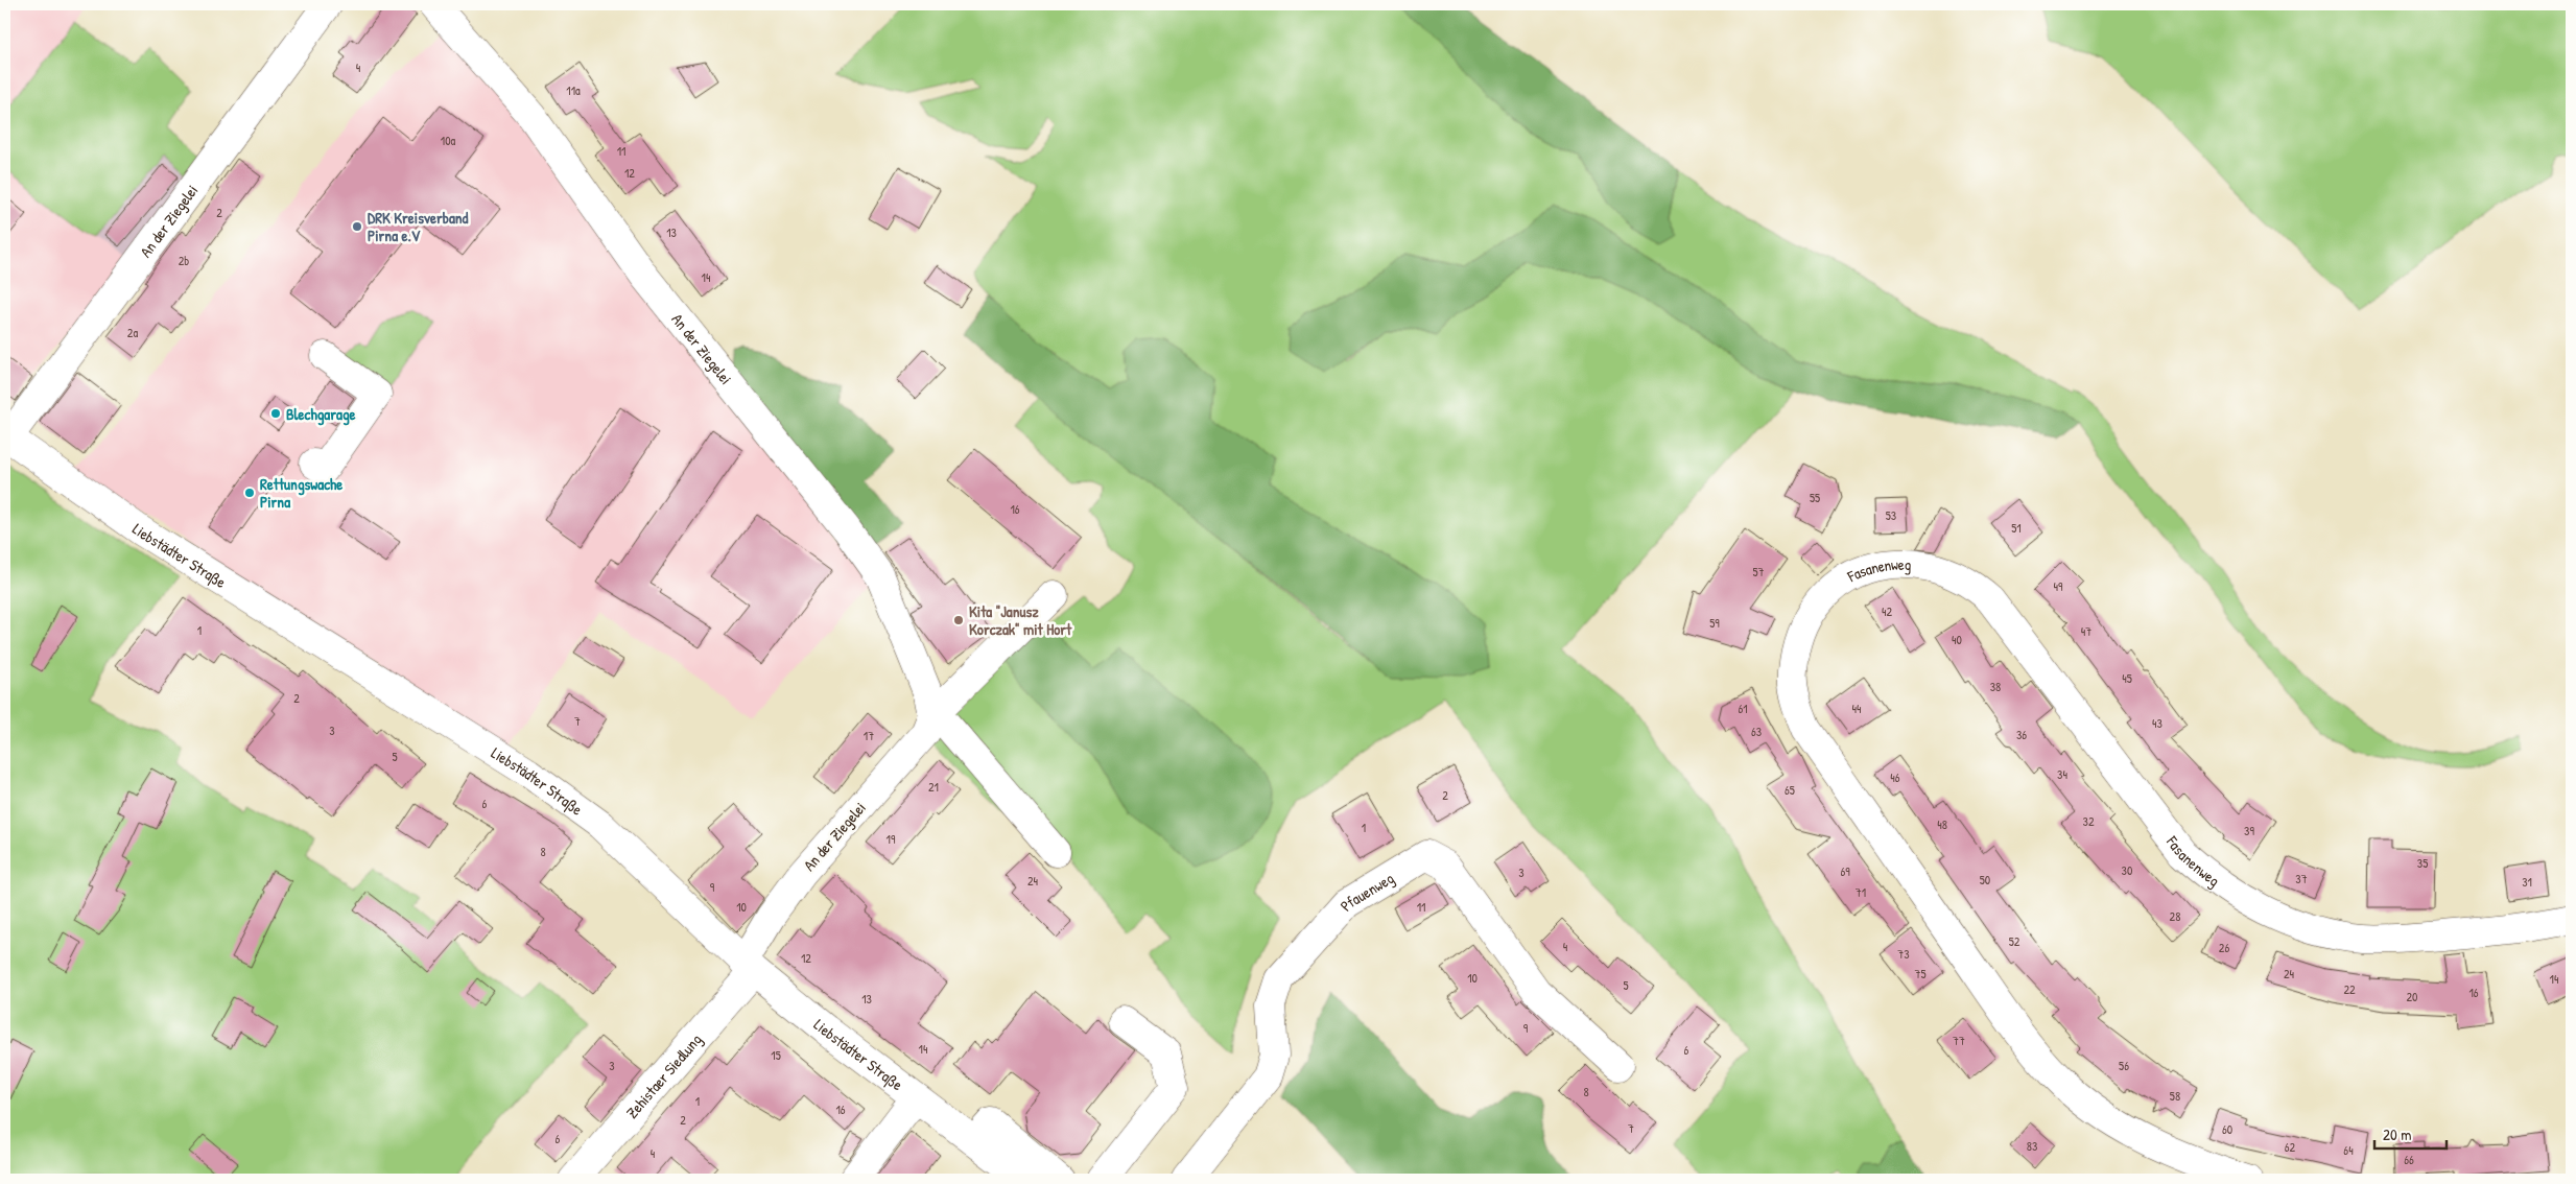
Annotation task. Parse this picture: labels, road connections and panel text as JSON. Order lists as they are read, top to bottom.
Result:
{
  "streets": {
    "street": [
      "An der Ziegelei",
      "Liebstädter Straße",
      "Fasanenweg",
      "Pfauenweg",
      "Zehistaer Siedlung"
    ]
  },
  "crossings": [
    ["An der Ziegelei", "Liebstädter Straße"],
    ["An der Ziegelei", "Zehistaer Siedlung"],
    ["Liebstädter Straße", "Zehistaer Siedlung"]
  ],
  "places": [
    "DRK Kreisverband Pirna e.V",
    "Blechgarage",
    "Rettungswache Pirna",
    "Kita \"Janusz Korczak\" mit Hort"
  ],
  "house_numbers": [
    "4",
    "11a",
    "10a",
    "11",
    "12",
    "2",
    "13",
    "2b",
    "14",
    "2a",
    "55",
    "16",
    "53",
    "51",
    "57",
    "49",
    "42",
    "59",
    "1",
    "47",
    "40",
    "45",
    "38",
    "2",
    "61",
    "44",
    "7",
    "43",
    "3",
    "63",
    "36",
    "17",
    "5",
    "34",
    "46",
    "21",
    "65",
    "2",
    "6",
    "32",
    "48",
    "1",
    "39",
    "19",
    "8",
    "35",
    "30",
    "69",
    "3",
    "37",
    "50",
    "24",
    "31",
    "9",
    "71",
    "10",
    "11",
    "28",
    "52",
    "4",
    "26",
    "73",
    "12",
    "75",
    "24",
    "10",
    "14",
    "5",
    "22",
    "16",
    "20",
    "13",
    "9",
    "77",
    "14",
    "6",
    "15",
    "3",
    "56",
    "8",
    "58",
    "1",
    "16",
    "2",
    "7",
    "60",
    "6",
    "83",
    "62",
    "64",
    "4",
    "66"
  ],
  "scale_bar": "20 m"
}
